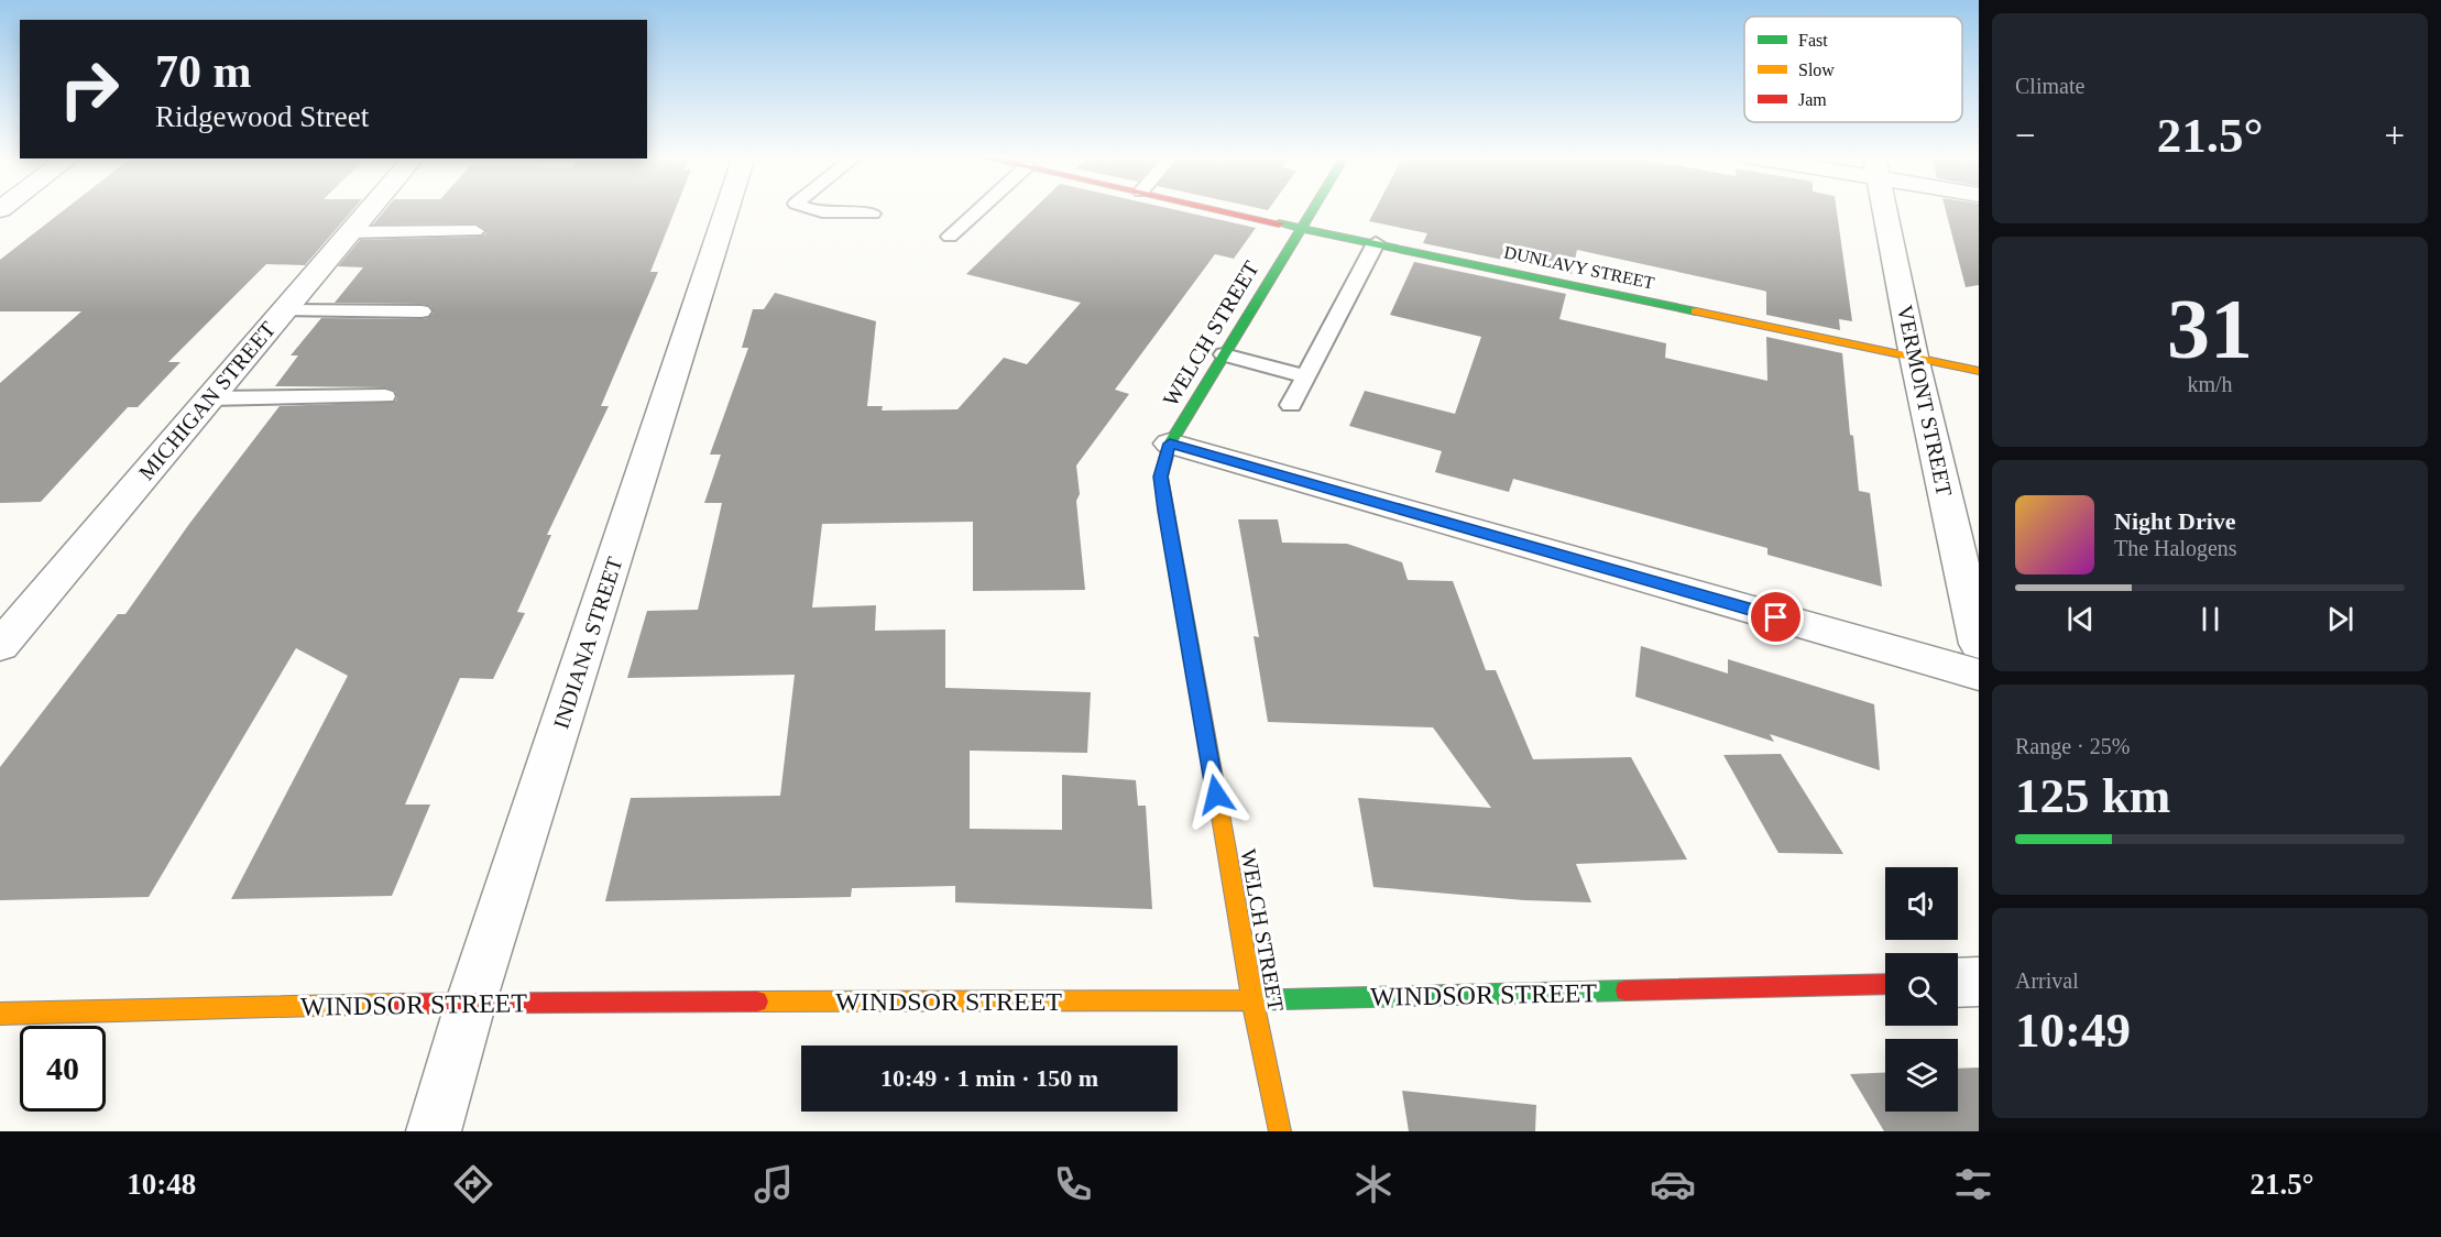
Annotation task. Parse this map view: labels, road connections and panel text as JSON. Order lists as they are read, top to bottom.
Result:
{
  "streets": {
    "street": [
      "DUNLAVY STREET",
      "WELCH STREET",
      "MICHIGAN STREET",
      "VERMONT STREET",
      "INDIANA STREET",
      "WINDSOR STREET"
    ]
  },
  "crossings": [
    ["DUNLAVY STREET", "WELCH STREET"],
    ["DUNLAVY STREET", "VERMONT STREET"],
    ["WELCH STREET", "WINDSOR STREET"],
    ["INDIANA STREET", "WINDSOR STREET"]
  ],
  "legend": ["Fast", "Slow", "Jam"],
  "page": {
    "tile": [
      "Climate",
      ["31", "km/h"],
      ["Range · 25%", "125 km"],
      ["Arrival", "10:49"]
    ],
    "turn": ["70 m", "Ridgewood Street"],
    "heat": ["−", "21.5°", "+"],
    "song": ["Night Drive", "The Halogens"],
    "limit": "40",
    "trip": "10:49 · 1 min · 150 m",
    "tabs": ["10:48", "21.5°"]
  }
}
